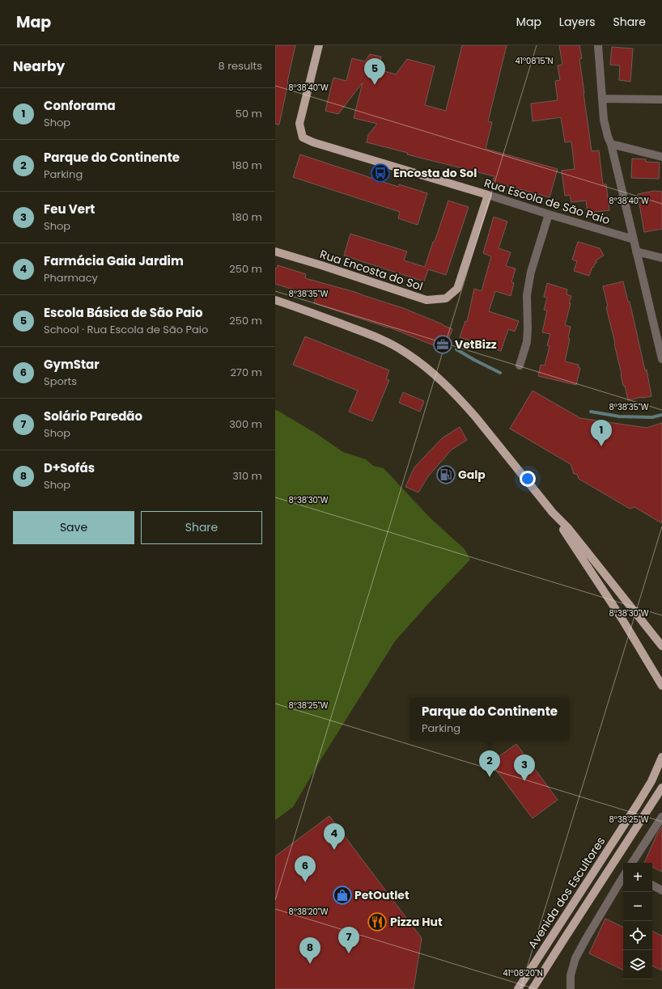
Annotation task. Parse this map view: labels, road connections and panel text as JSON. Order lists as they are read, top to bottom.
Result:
{
  "streets": {
    "main road": ["Rua Escola de São Paio", "Rua Encosta do Sol", "Avenida dos Escultores"]
  },
  "crossings": [
    ["Rua Escola de São Paio", "Rua Encosta do Sol"]
  ],
  "places": {
    "bus stop": ["Encosta do Sol"],
    "office": ["VetBizz"],
    "fuel station": ["Galp"],
    "shop": ["PetOutlet"],
    "restaurant": ["Pizza Hut"]
  },
  "page": {
    "header": "Map",
    "nav": ["Map", "Layers", "Share"],
    "heading": ["Nearby", "8 results"],
    "pins": [
      "5",
      "1",
      "2",
      "3",
      "4",
      "6",
      "7",
      "8"
    ],
    "list": [
      {
        "mark": "1",
        "name": "Conforama",
        "note": "Shop",
        "value": "50 m"
      },
      {
        "mark": "2",
        "name": "Parque do Continente",
        "note": "Parking",
        "value": "180 m"
      },
      {
        "mark": "3",
        "name": "Feu Vert",
        "note": "Shop",
        "value": "180 m"
      },
      {
        "mark": "4",
        "name": "Farmácia Gaia Jardim",
        "note": "Pharmacy",
        "value": "250 m"
      },
      {
        "mark": "5",
        "name": "Escola Básica de São Paio",
        "note": "School · Rua Escola de São Paio",
        "value": "250 m"
      },
      {
        "mark": "6",
        "name": "GymStar",
        "note": "Sports",
        "value": "270 m"
      },
      {
        "mark": "7",
        "name": "Solário Paredão",
        "note": "Shop",
        "value": "300 m"
      },
      {
        "mark": "8",
        "name": "D+Sofás",
        "note": "Shop",
        "value": "310 m"
      }
    ],
    "buttons": ["Save", "Share"],
    "popup": ["Parque do Continente", "Parking"],
    "map_buttons": ["+", "−"]
  },
  "coordinates": [
    "41°08'15\"N",
    "8°38'40\"W",
    "8°38'35\"W",
    "8°38'30\"W",
    "8°38'25\"W",
    "8°38'20\"W",
    "41°08'20\"N"
  ]
}
